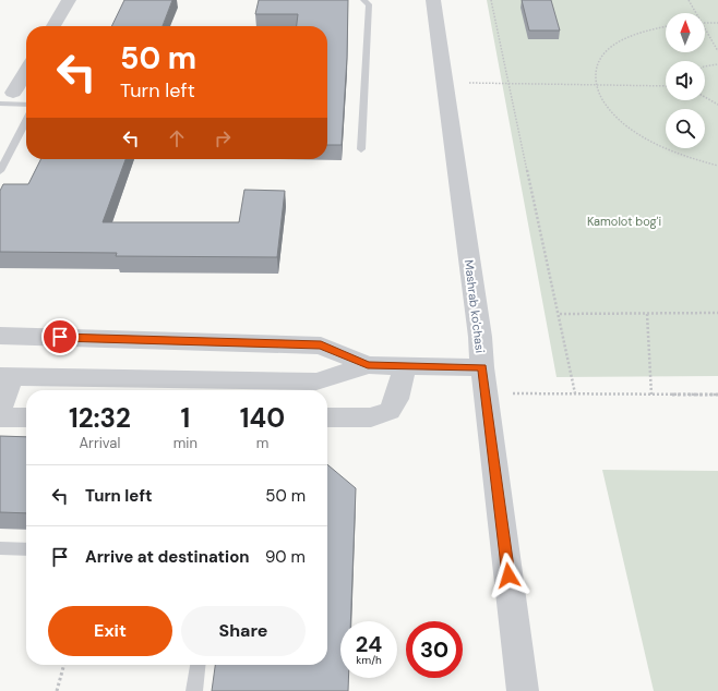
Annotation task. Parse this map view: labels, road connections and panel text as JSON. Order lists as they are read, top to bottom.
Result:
{
  "streets": {
    "street": ["Mashrab ko'chasi"]
  },
  "parks": ["Kamolot bog'i"],
  "north": "top",
  "page": {
    "turn": ["50 m", "Turn left"],
    "eta": [
      "12:32",
      "Arrival",
      "1",
      "min",
      "140",
      "m"
    ],
    "list": [
      {
        "name": "Turn left",
        "value": "50 m"
      },
      {
        "name": "Arrive at destination",
        "value": "90 m"
      }
    ],
    "buttons": ["Exit", "Share"],
    "speed": "24 km/h",
    "limit": "30"
  }
}
